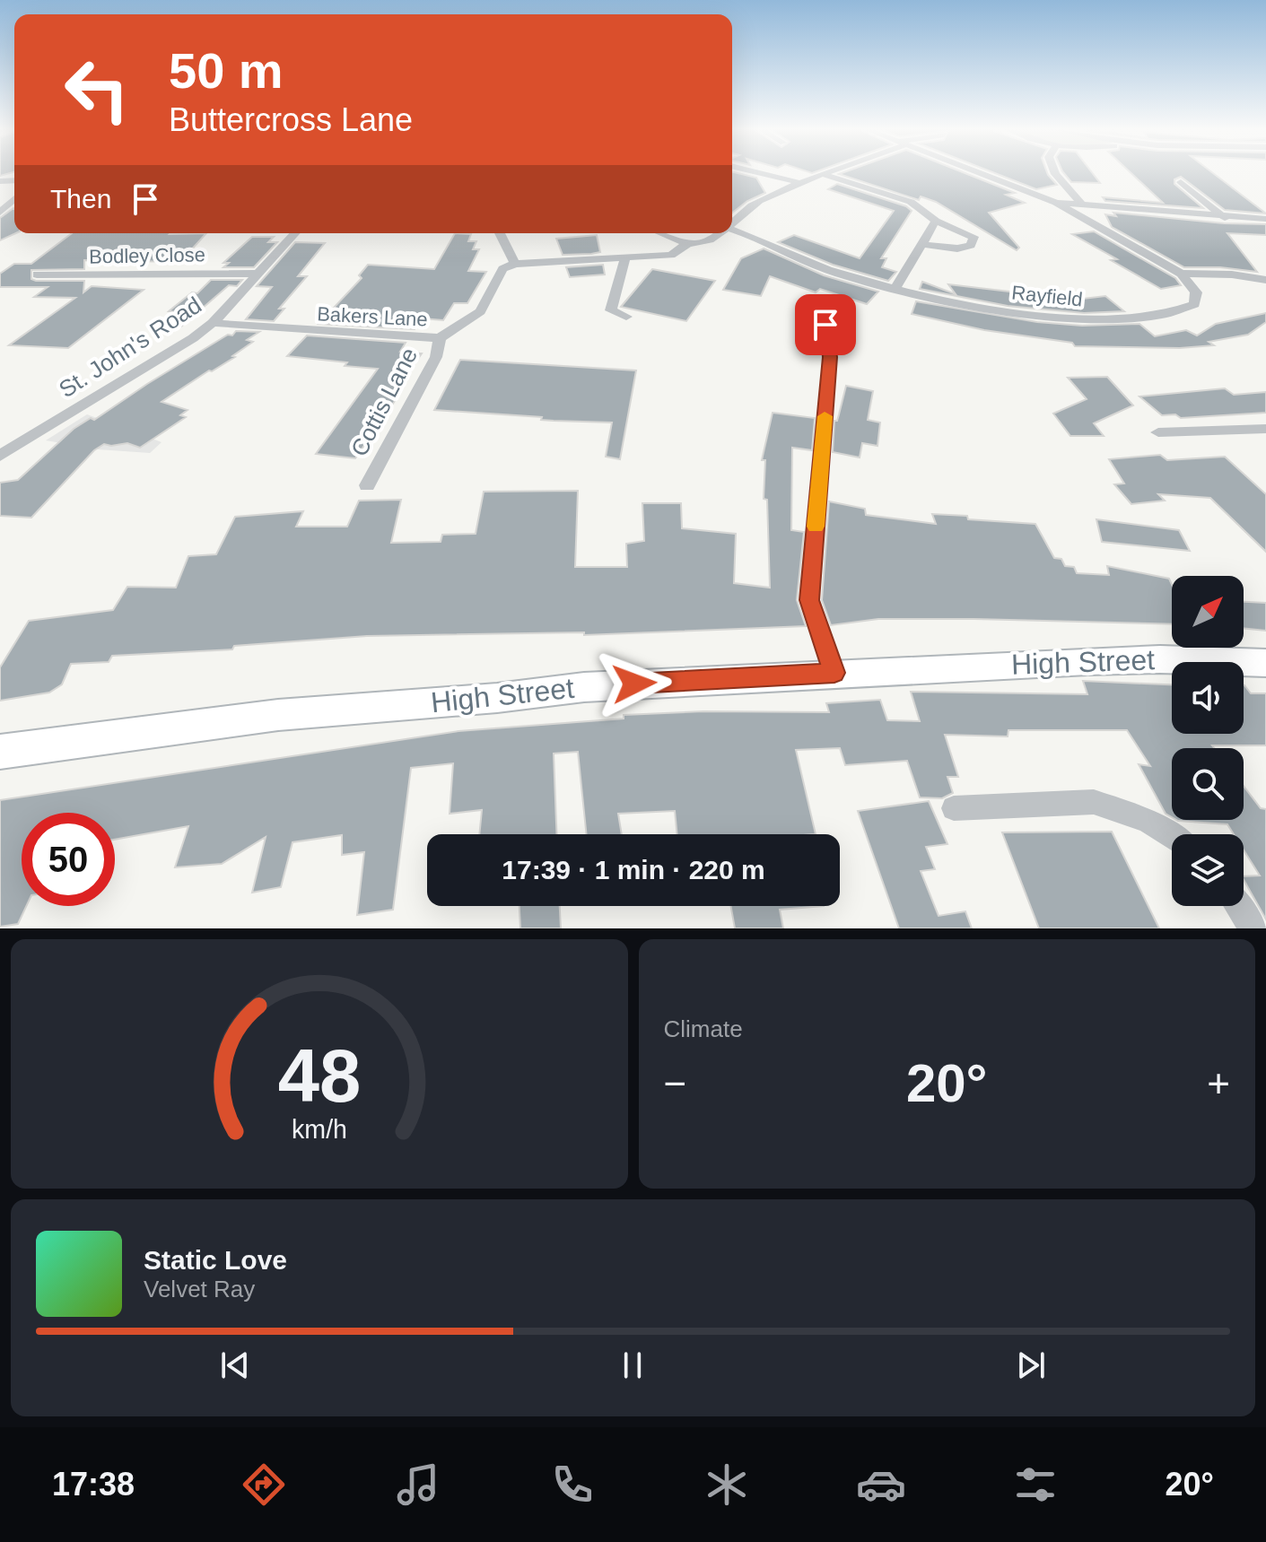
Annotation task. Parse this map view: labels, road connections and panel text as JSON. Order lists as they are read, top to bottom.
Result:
{
  "streets": {
    "main road": ["High Street"],
    "street": [
      "Bodley Close",
      "Rayfield",
      "Bakers Lane",
      "St. John's Road",
      "Cottis Lane"
    ]
  },
  "crossings": [
    ["Bodley Close", "St. John's Road"],
    ["Bakers Lane", "St. John's Road"],
    ["Bakers Lane", "Cottis Lane"]
  ],
  "north": "top right",
  "page": {
    "turn": ["50 m", "Buttercross Lane"],
    "then": "Then",
    "limit": "50",
    "trip": "17:39 · 1 min · 220 m",
    "tile": "Climate",
    "heat": ["−", "20°", "+"],
    "song": ["Static Love", "Velvet Ray"],
    "tabs": ["17:38", "20°"],
    "gauge": ["48", "km/h"]
  }
}
